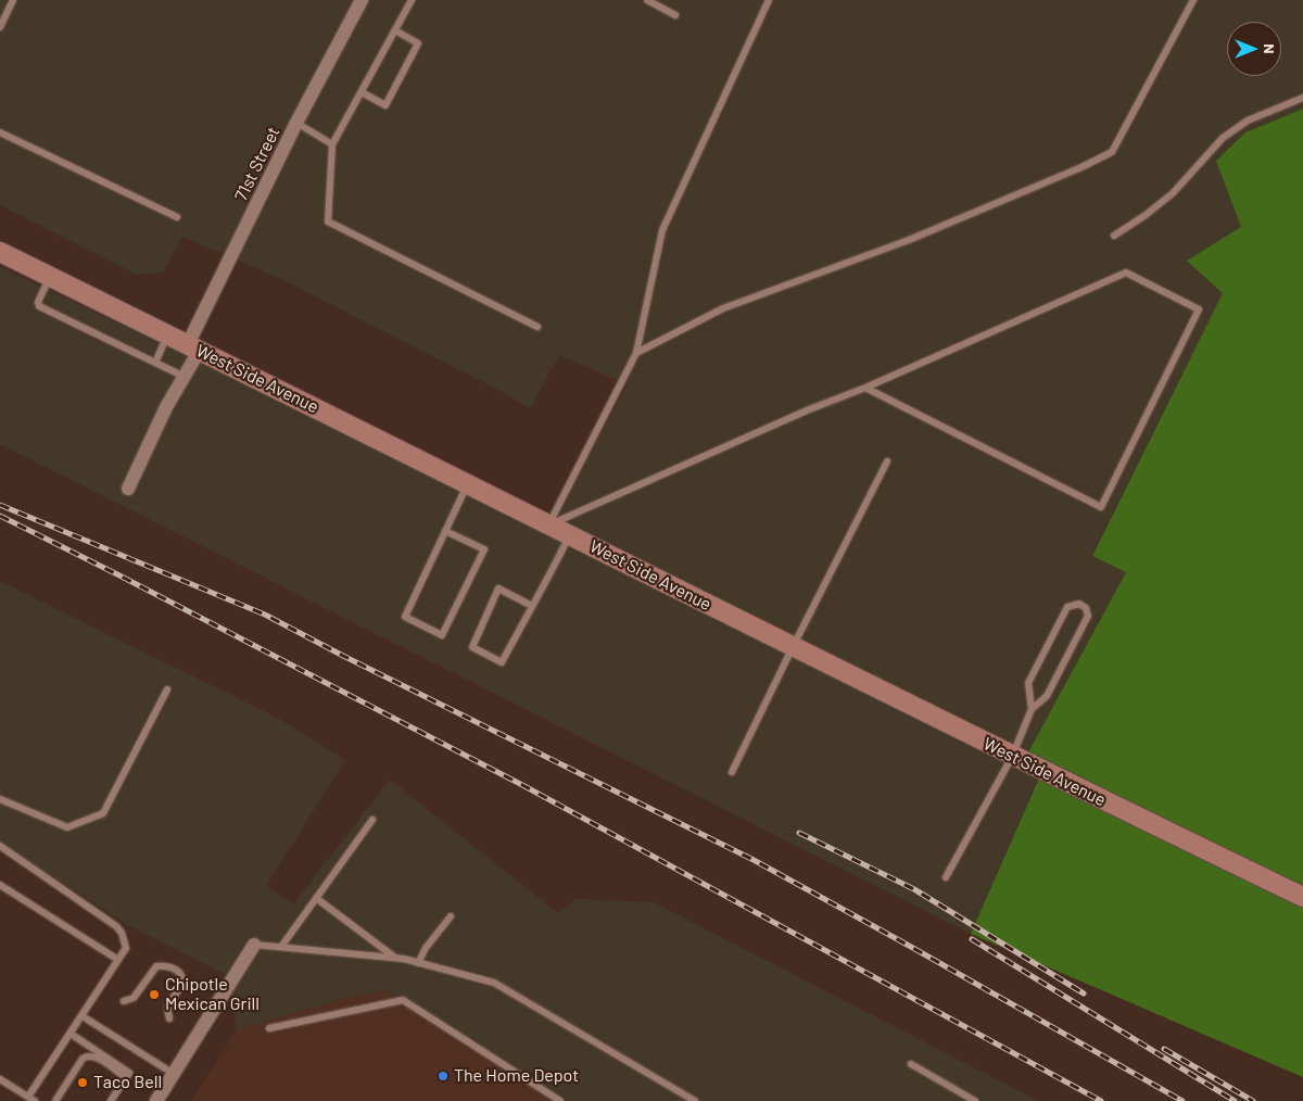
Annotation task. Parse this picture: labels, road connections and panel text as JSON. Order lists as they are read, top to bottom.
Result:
{
  "streets": {
    "street": ["71st Street", "West Side Avenue"]
  },
  "crossings": [
    ["71st Street", "West Side Avenue"]
  ],
  "places": ["Chipotle Mexican Grill", "The Home Depot", "Taco Bell"],
  "north": "right"
}
